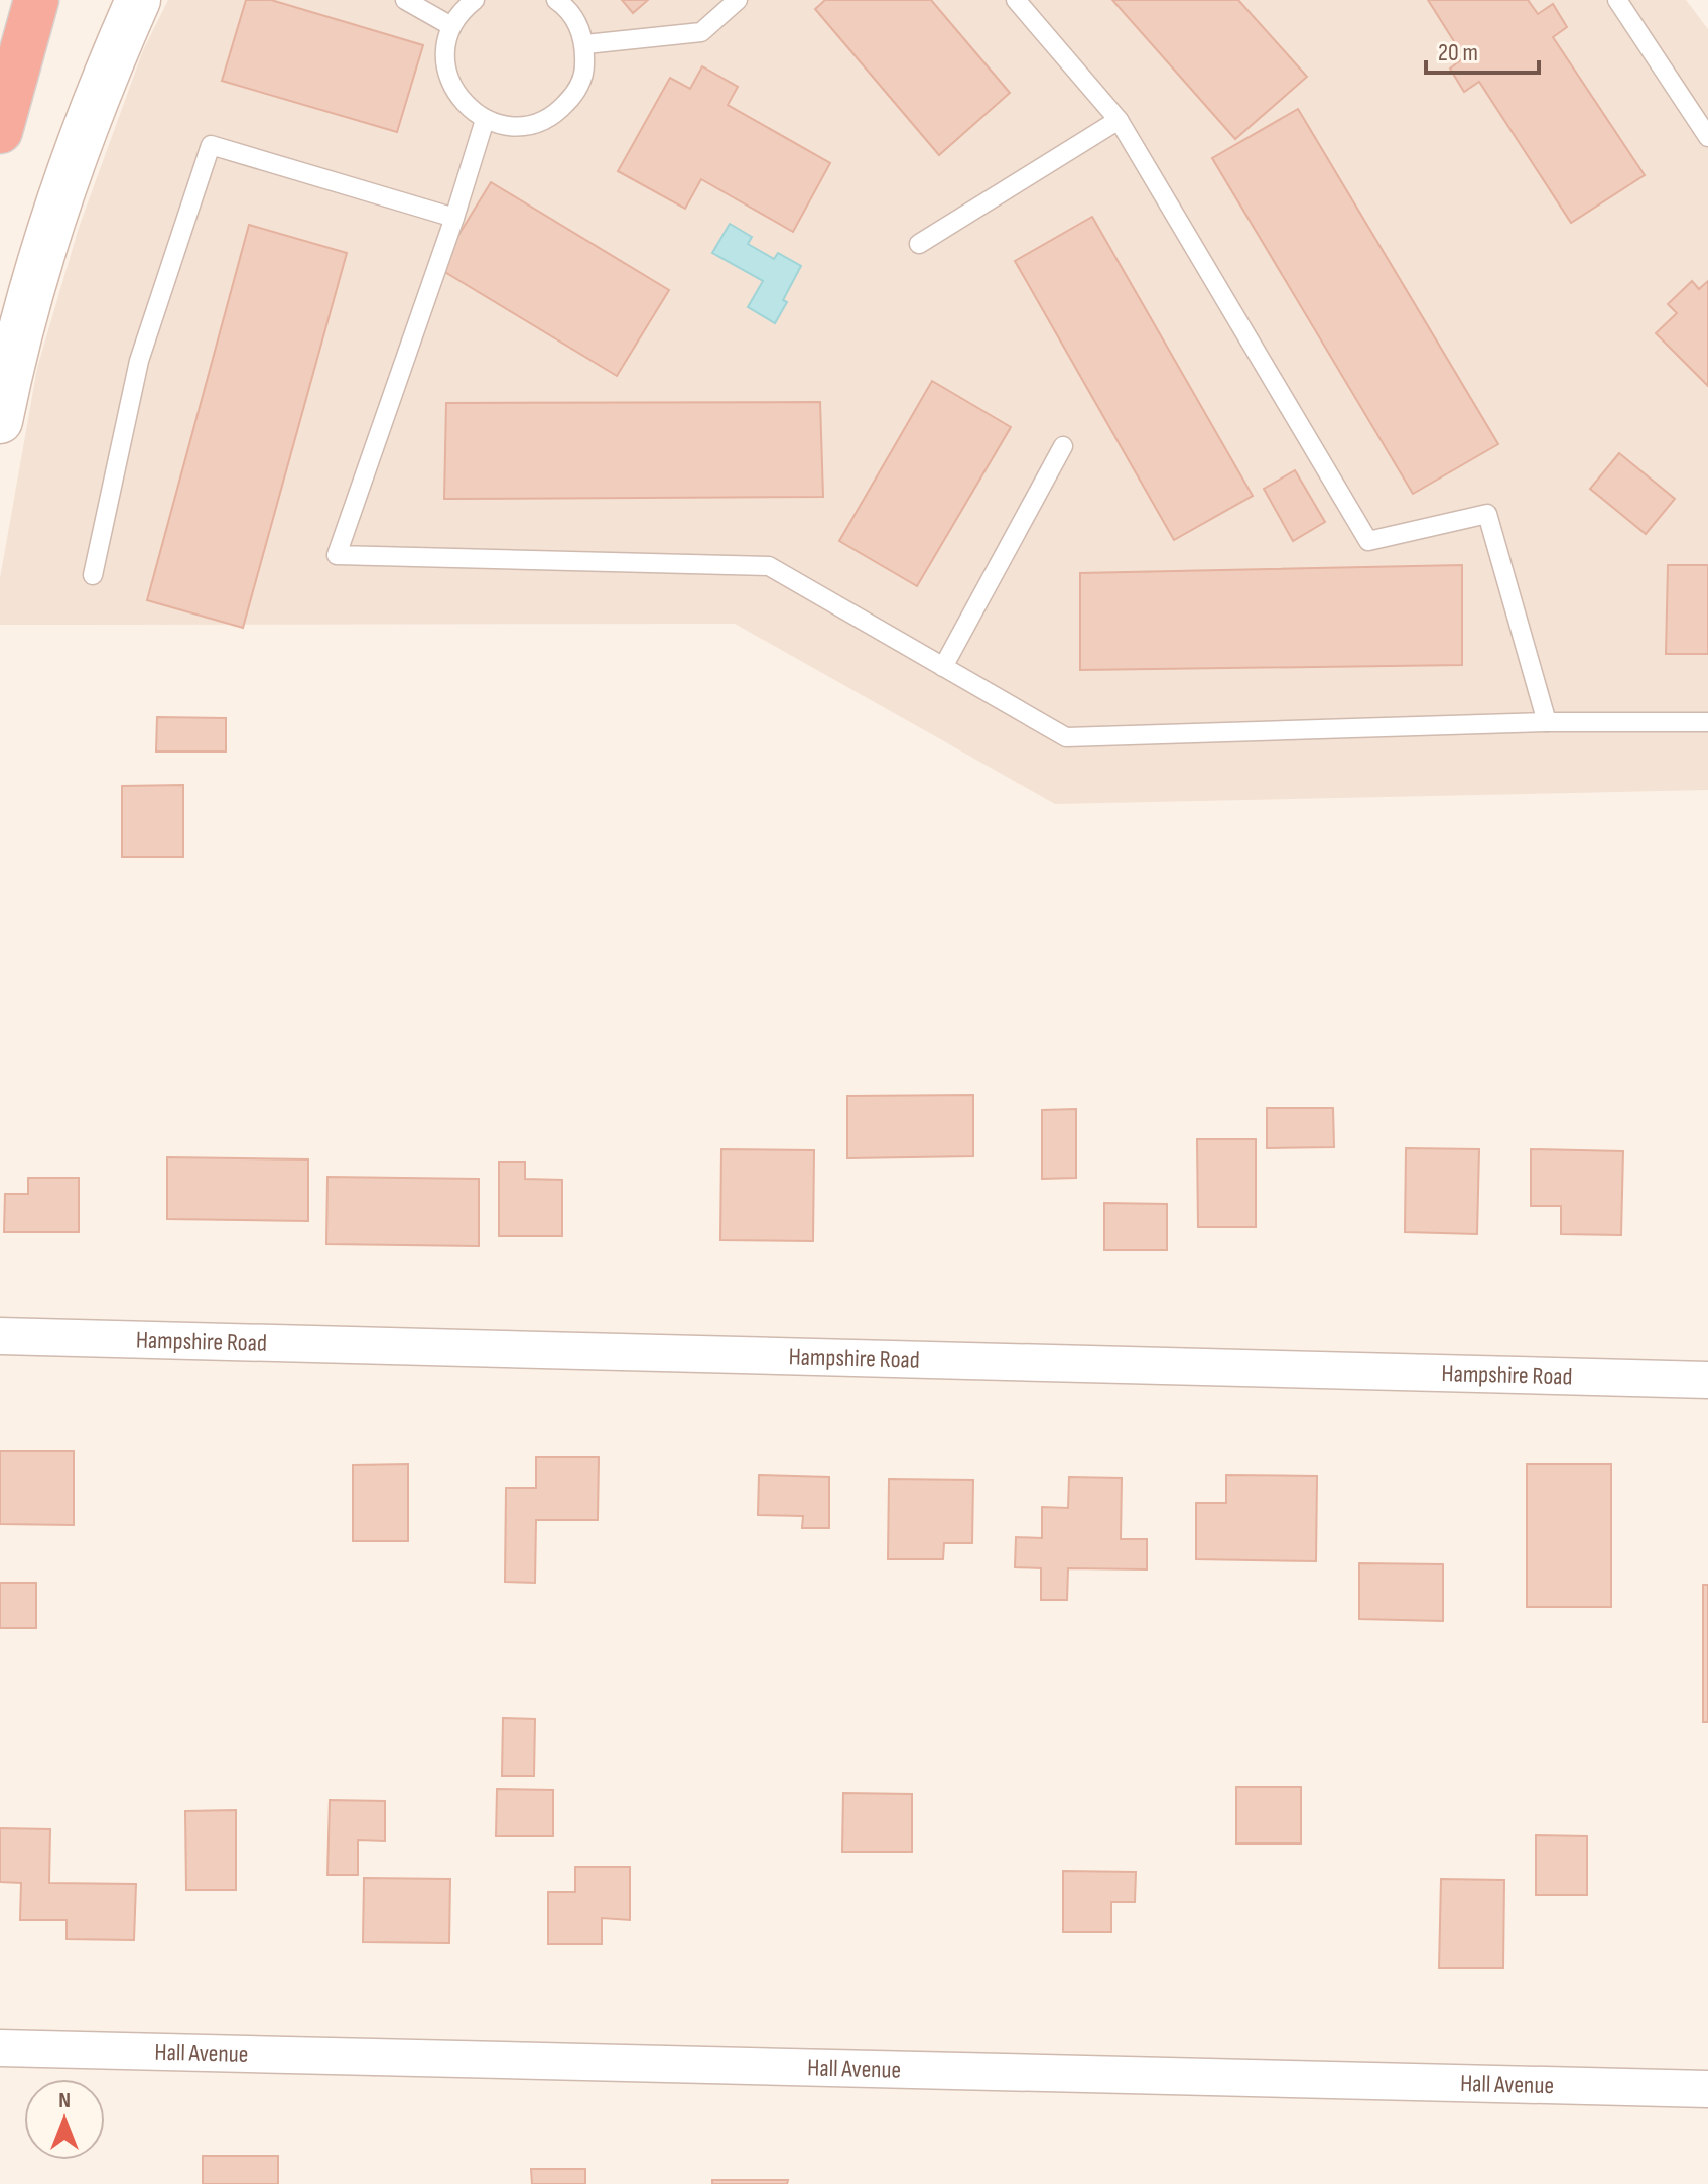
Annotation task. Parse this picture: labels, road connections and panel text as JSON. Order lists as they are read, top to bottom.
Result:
{
  "streets": {
    "street": ["Hampshire Road", "Hall Avenue"]
  },
  "scale_bar": "20 m",
  "north": "top"
}
